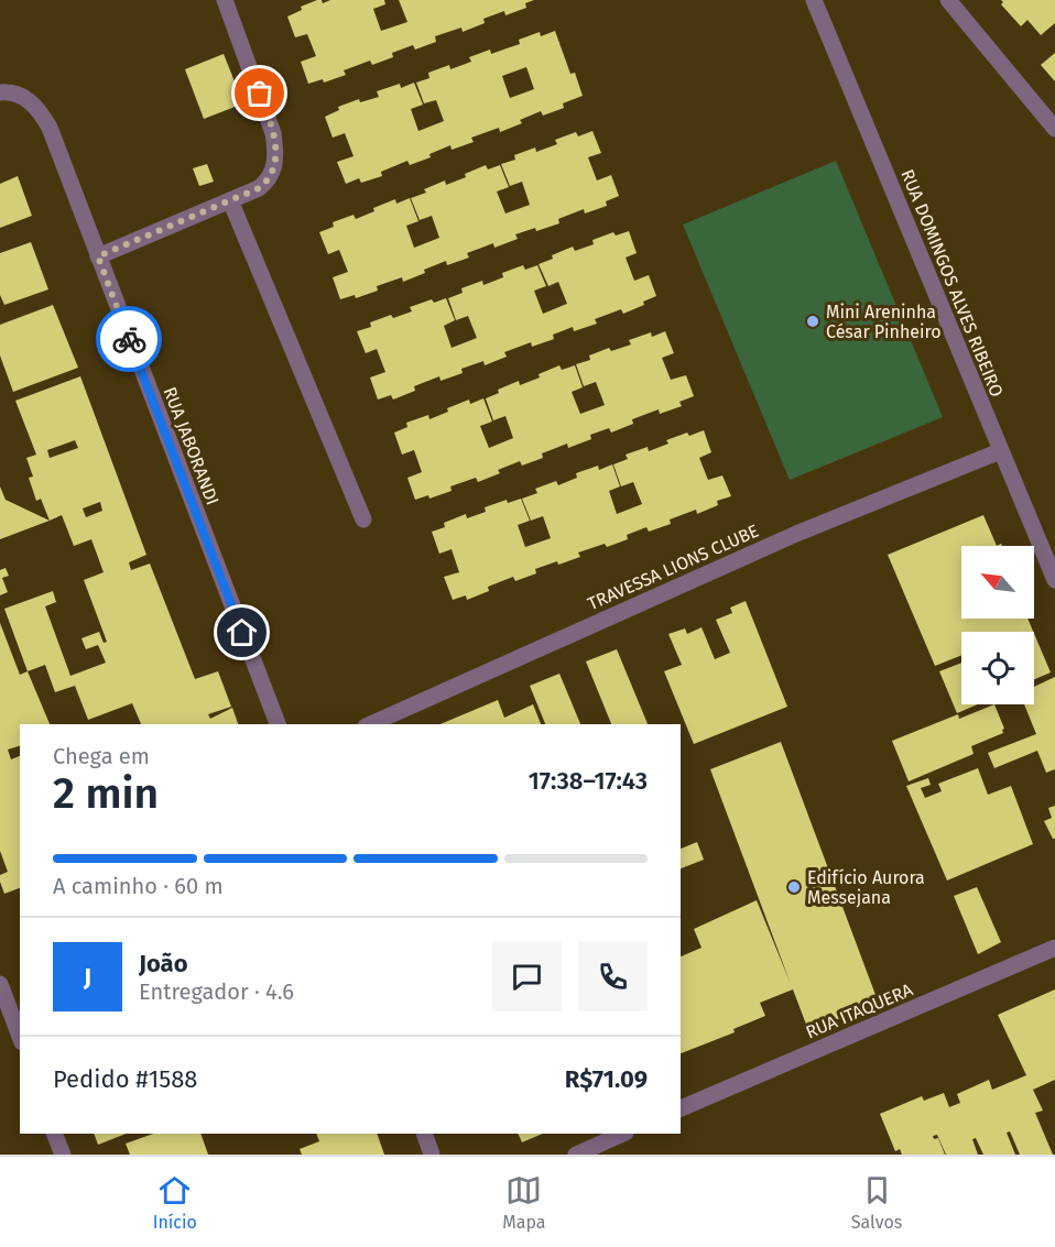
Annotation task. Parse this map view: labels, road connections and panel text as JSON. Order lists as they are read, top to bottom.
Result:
{
  "streets": {
    "street": [
      "RUA DOMINGOS ALVES RIBEIRO",
      "RUA JABORANDI",
      "TRAVESSA LIONS CLUBE",
      "RUA ITAQUERA"
    ]
  },
  "crossings": [
    ["RUA DOMINGOS ALVES RIBEIRO", "TRAVESSA LIONS CLUBE"]
  ],
  "places": ["Mini Areninha César Pinheiro", "Edifício Aurora Messejana"],
  "north": "top left",
  "page": {
    "heading": ["2 min", "Chega em", "17:38–17:43"],
    "panel": [
      "João",
      "Entregador · 4.6",
      "Pedido #1588",
      "R$71.09"
    ],
    "bar": "A caminho · 60 m",
    "round": "J",
    "tabs": ["Início", "Mapa", "Salvos"]
  }
}
